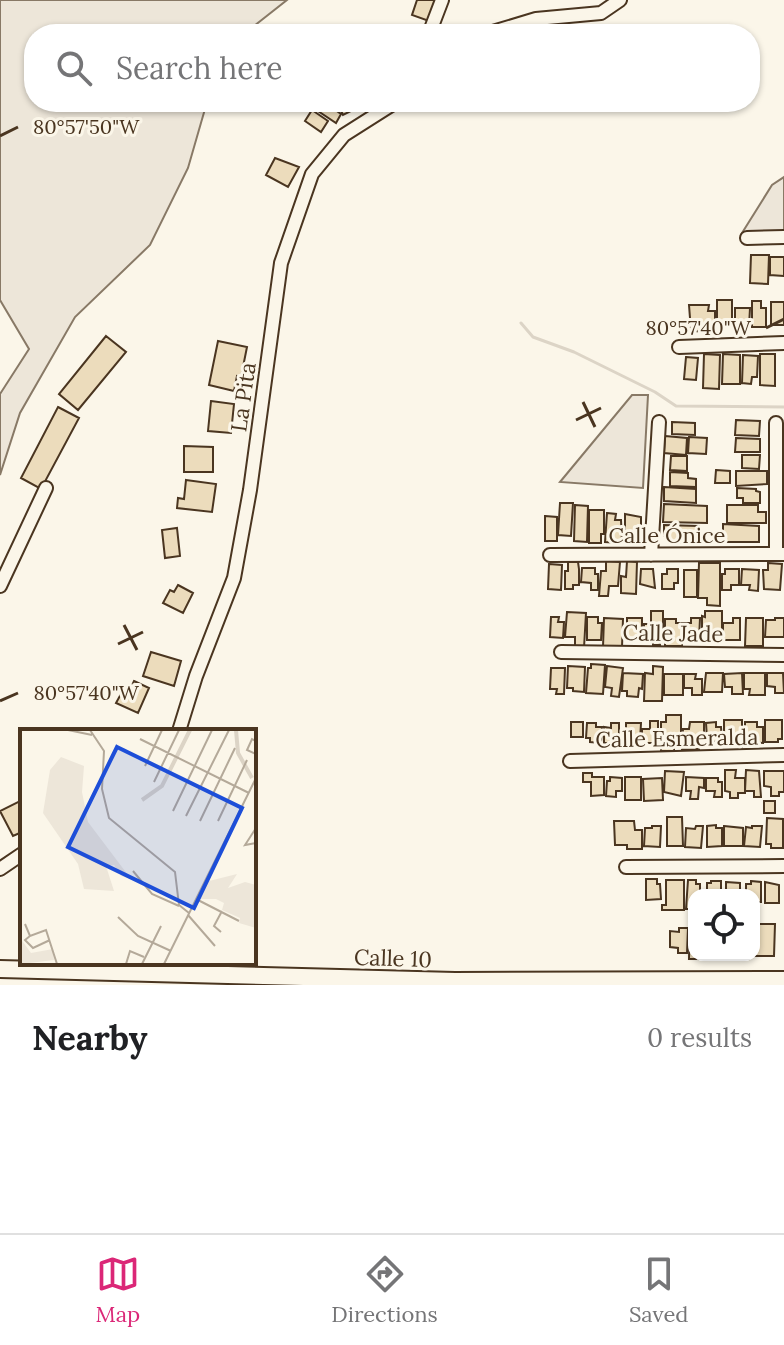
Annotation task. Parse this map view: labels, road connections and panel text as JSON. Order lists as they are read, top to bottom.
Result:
{
  "streets": {
    "main road": ["Calle 10"],
    "street": [
      "La Pita",
      "Calle Ónice",
      "Calle Jade",
      "Calle Esmeralda"
    ]
  },
  "page": {
    "search": "Search here",
    "heading": ["Nearby", "0 results"],
    "nav": ["Map", "Directions", "Saved"]
  },
  "coordinates": ["80°57'50\"W", "80°57'40\"W"]
}
